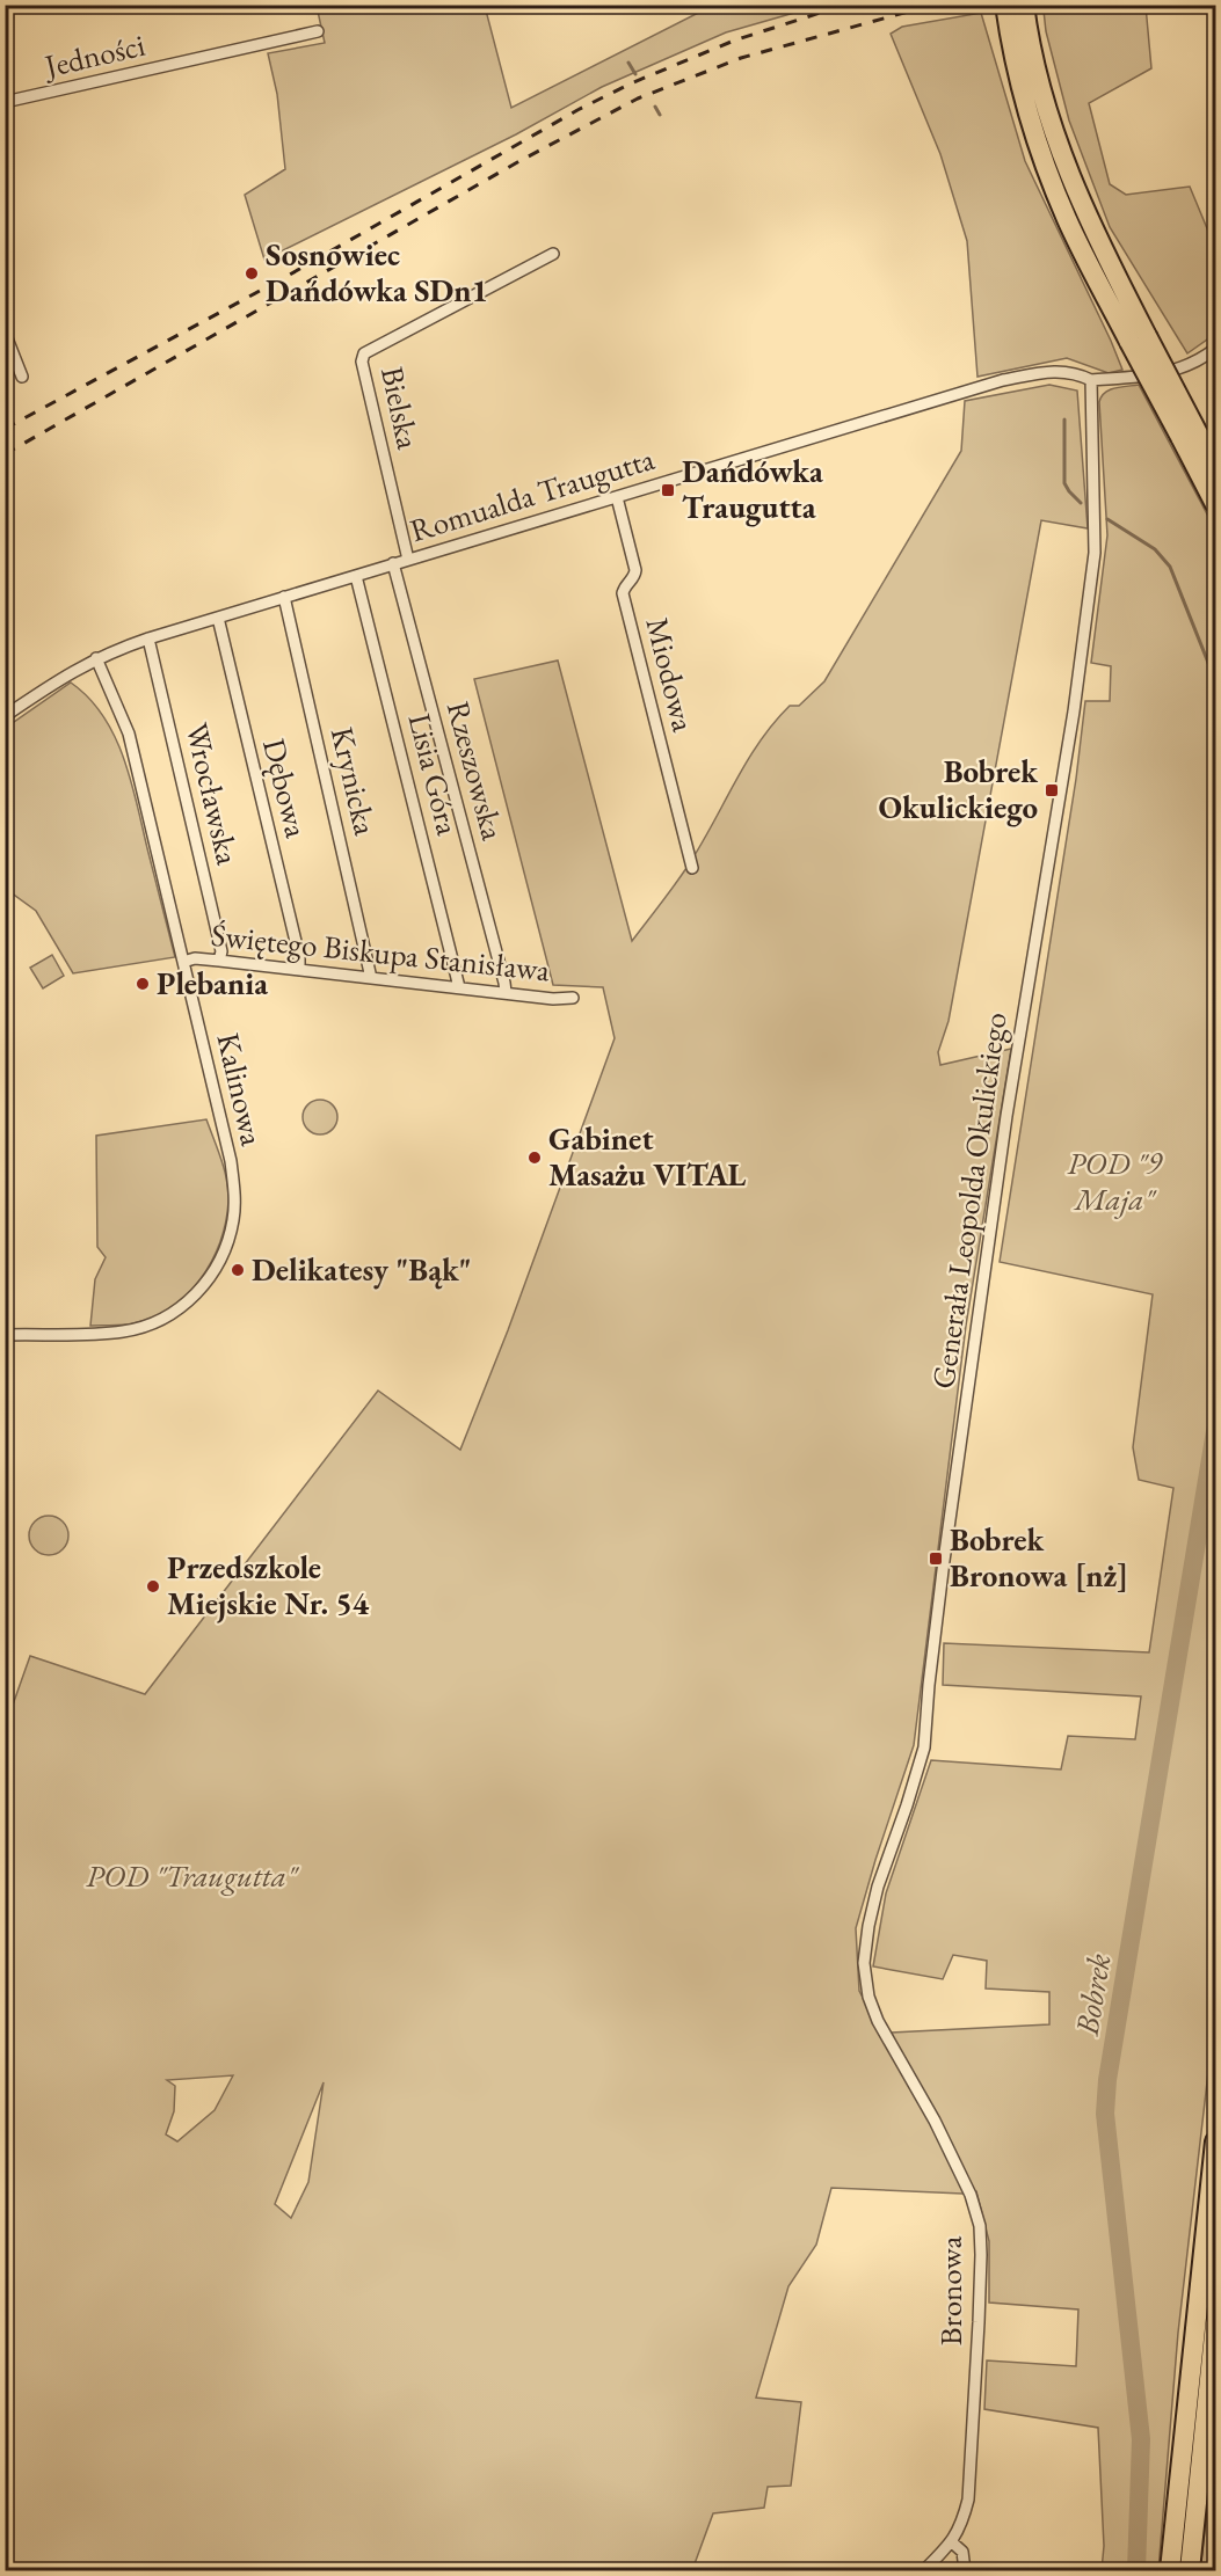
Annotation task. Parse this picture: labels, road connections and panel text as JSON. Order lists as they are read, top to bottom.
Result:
{
  "streets": {
    "street": [
      "Jedności",
      "Bielska",
      "Romualda Traugutta",
      "Miodowa",
      "Rzeszowska",
      "Lisia Góra",
      "Krynicka",
      "Dębowa",
      "Wrocławska",
      "Świętego Biskupa Stanisława",
      "Kalinowa",
      "Generała Leopolda Okulickiego",
      "Bronowa"
    ]
  },
  "crossings": [
    ["Bielska", "Romualda Traugutta"],
    ["Romualda Traugutta", "Miodowa"],
    ["Romualda Traugutta", "Rzeszowska"],
    ["Romualda Traugutta", "Lisia Góra"],
    ["Romualda Traugutta", "Krynicka"],
    ["Romualda Traugutta", "Dębowa"],
    ["Romualda Traugutta", "Wrocławska"],
    ["Romualda Traugutta", "Kalinowa"],
    ["Romualda Traugutta", "Generała Leopolda Okulickiego"],
    ["Rzeszowska", "Świętego Biskupa Stanisława"],
    ["Lisia Góra", "Świętego Biskupa Stanisława"],
    ["Krynicka", "Świętego Biskupa Stanisława"],
    ["Dębowa", "Świętego Biskupa Stanisława"],
    ["Wrocławska", "Świętego Biskupa Stanisława"],
    ["Świętego Biskupa Stanisława", "Kalinowa"],
    ["Generała Leopolda Okulickiego", "Bronowa"]
  ],
  "water": ["Bobrek"],
  "parks": ["POD \"9 Maja\"", "POD \"Traugutta\""],
  "places": {
    "other": [
      "Sosnowiec Dańdówka SDn1",
      "Plebania",
      "Gabinet Masażu VITAL",
      "Delikatesy \"Bąk\"",
      "Przedszkole Miejskie Nr. 54"
    ],
    "transit": ["Dańdówka Traugutta", "Bobrek Okulickiego", "Bobrek Bronowa [nż]"]
  }
}
